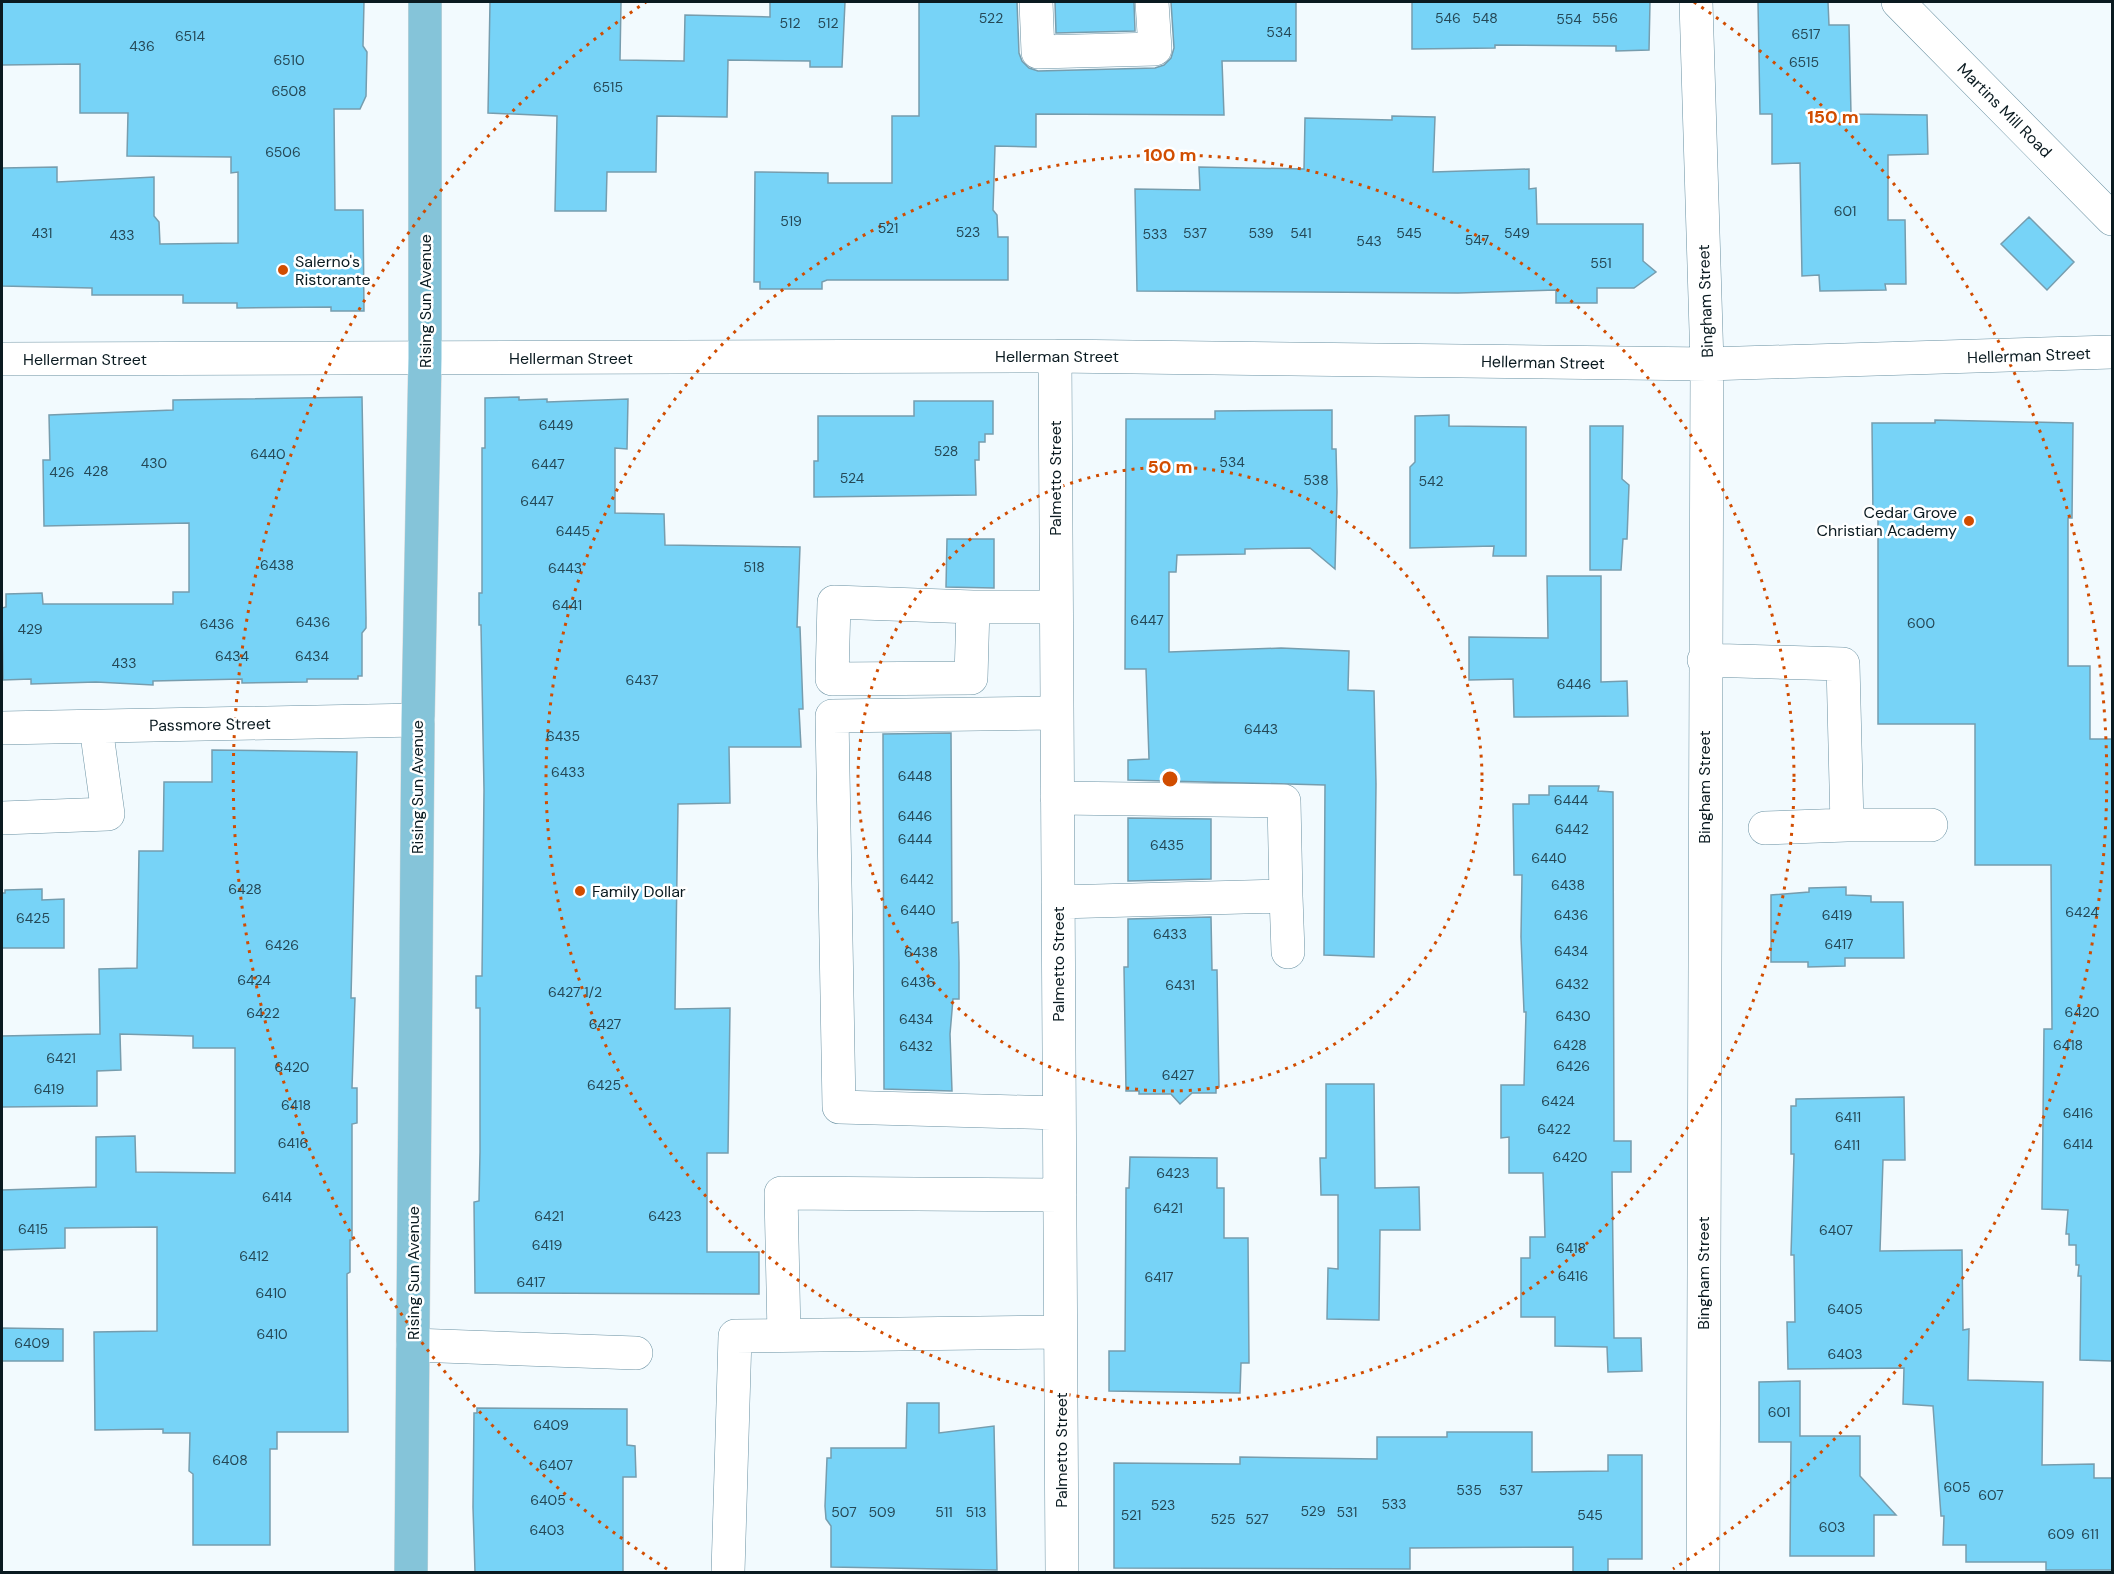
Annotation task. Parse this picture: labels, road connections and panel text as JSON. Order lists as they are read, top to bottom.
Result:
{
  "streets": {
    "main road": ["Rising Sun Avenue"],
    "street": [
      "Martins Mill Road",
      "Bingham Street",
      "Hellerman Street",
      "Palmetto Street",
      "Passmore Street"
    ]
  },
  "crossings": [
    ["Rising Sun Avenue", "Hellerman Street"],
    ["Rising Sun Avenue", "Passmore Street"],
    ["Bingham Street", "Hellerman Street"],
    ["Hellerman Street", "Palmetto Street"]
  ],
  "places": ["Salerno's Ristorante", "Cedar Grove Christian Academy", "Family Dollar"],
  "house_numbers": [
    "522",
    "546",
    "548",
    "556",
    "554",
    "512",
    "512",
    "534",
    "6517",
    "6514",
    "436",
    "6510",
    "6515",
    "6515",
    "6508",
    "6506",
    "601",
    "519",
    "521",
    "523",
    "431",
    "537",
    "539",
    "541",
    "545",
    "549",
    "533",
    "433",
    "547",
    "543",
    "551",
    "6449",
    "528",
    "6440",
    "534",
    "430",
    "6447",
    "428",
    "426",
    "524",
    "538",
    "542",
    "6447",
    "6445",
    "6438",
    "518",
    "6443",
    "6441",
    "6447",
    "6436",
    "600",
    "6436",
    "429",
    "6434",
    "6434",
    "433",
    "6437",
    "6446",
    "6443",
    "6435",
    "6433",
    "6448",
    "6444",
    "6446",
    "6442",
    "6444",
    "6435",
    "6440",
    "6442",
    "6438",
    "6428",
    "6440",
    "6424",
    "6436",
    "6419",
    "6425",
    "6433",
    "6417",
    "6426",
    "6434",
    "6438",
    "6424",
    "6436",
    "6432",
    "6431",
    "6427 1/2",
    "6420",
    "6422",
    "6430",
    "6434",
    "6427",
    "6428",
    "6418",
    "6432",
    "6421",
    "6426",
    "6420",
    "6427",
    "6425",
    "6419",
    "6424",
    "6418",
    "6416",
    "6411",
    "6422",
    "6416",
    "6414",
    "6411",
    "6420",
    "6423",
    "6414",
    "6421",
    "6421",
    "6423",
    "6415",
    "6407",
    "6419",
    "6418",
    "6412",
    "6416",
    "6417",
    "6417",
    "6410",
    "6405",
    "6410",
    "6409",
    "6403",
    "601",
    "6409",
    "6408",
    "6407",
    "605",
    "535",
    "537",
    "607",
    "6405",
    "533",
    "523",
    "529",
    "507",
    "509",
    "511",
    "513",
    "531",
    "521",
    "545",
    "525",
    "527",
    "603",
    "6403",
    "609",
    "611"
  ],
  "rings": ["150 m", "100 m", "50 m"]
}
